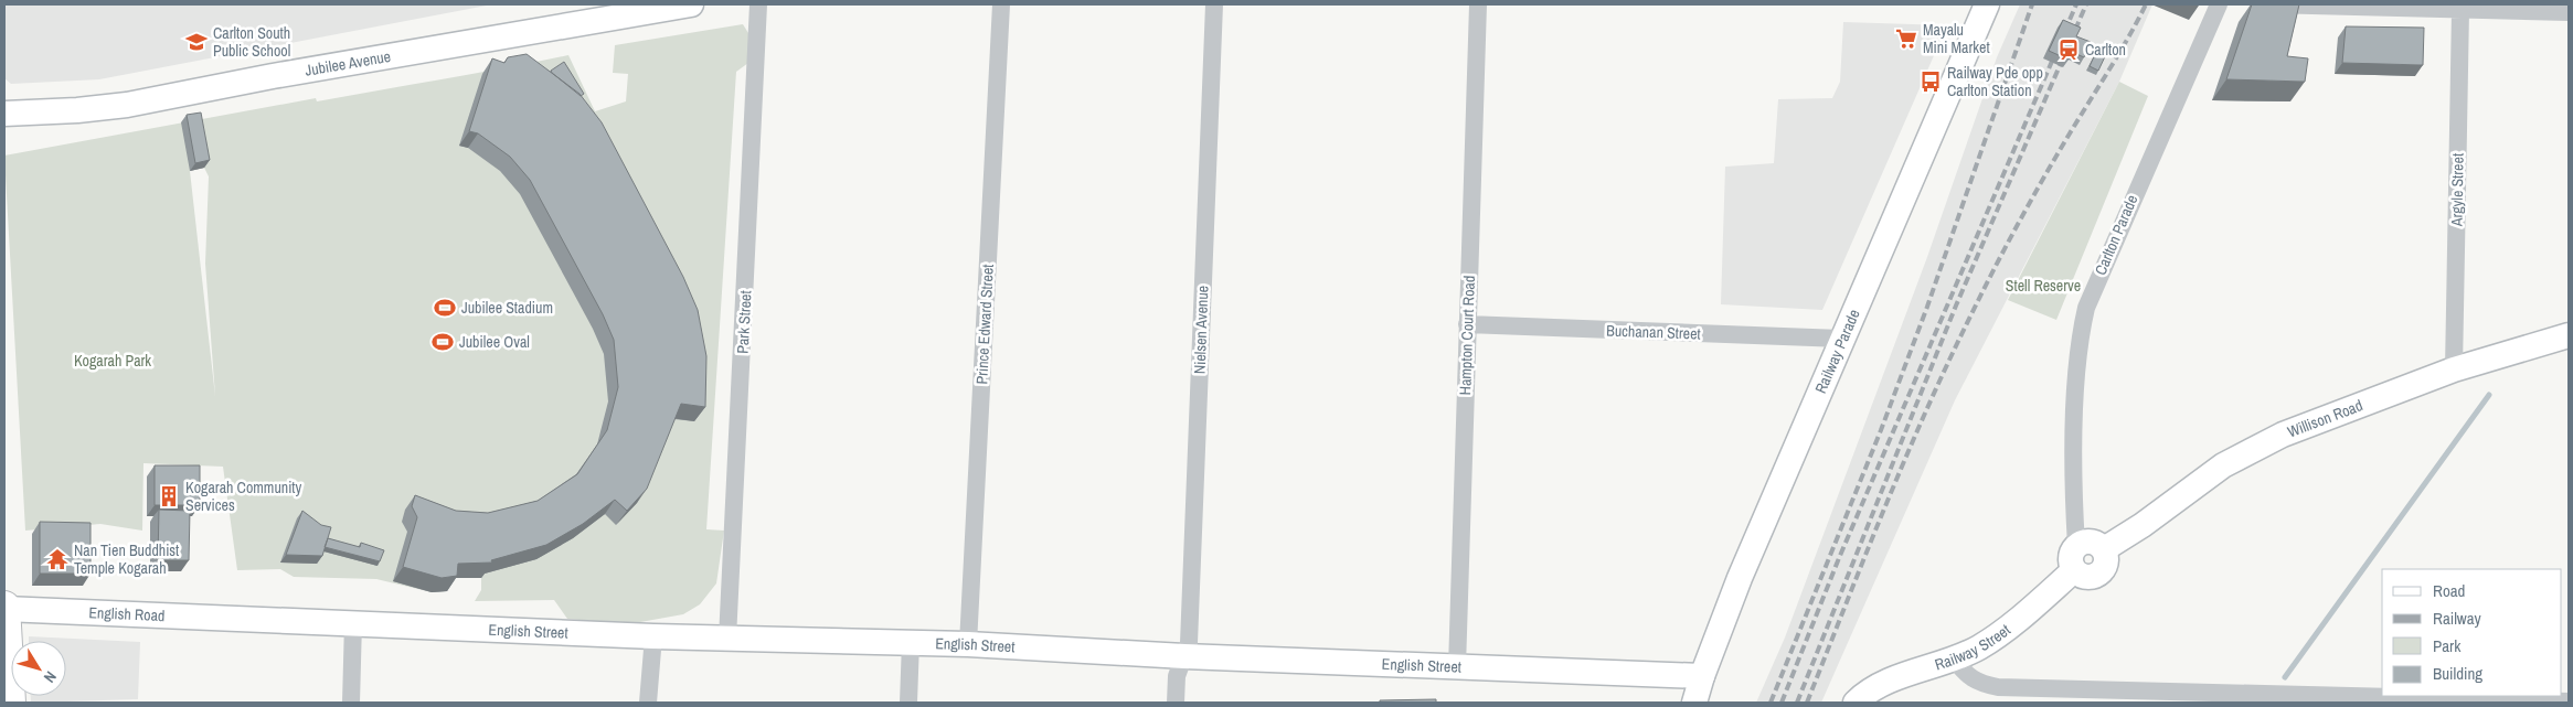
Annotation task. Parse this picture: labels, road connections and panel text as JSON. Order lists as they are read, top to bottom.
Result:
{
  "streets": {
    "street": [
      "Jubilee Avenue",
      "Argyle Street",
      "Carlton Parade",
      "Park Street",
      "Prince Edward Street",
      "Nielsen Avenue",
      "Buchanan Street",
      "Hampton Court Road",
      "Railway Parade",
      "Willison Road",
      "English Road",
      "English Street",
      "Railway Street"
    ]
  },
  "crossings": [
    ["Argyle Street", "Willison Road"],
    ["Carlton Parade", "Willison Road"],
    ["Carlton Parade", "Railway Street"],
    ["Park Street", "English Street"],
    ["Prince Edward Street", "English Street"],
    ["Nielsen Avenue", "English Street"],
    ["Buchanan Street", "Hampton Court Road"],
    ["Buchanan Street", "Railway Parade"],
    ["Hampton Court Road", "English Street"],
    ["Railway Parade", "English Street"],
    ["Willison Road", "Railway Street"],
    ["English Road", "English Street"]
  ],
  "parks": ["Stell Reserve", "Kogarah Park"],
  "places": {
    "supermarket": ["Mayalu Mini Market"],
    "school or university": ["Carlton South Public School"],
    "station": ["Carlton"],
    "bus stop": ["Railway Pde opp Carlton Station"],
    "sports": ["Jubilee Stadium", "Jubilee Oval"],
    "building": ["Kogarah Community Services"],
    "temple": ["Nan Tien Buddhist Temple Kogarah"]
  },
  "legend": [
    "Road",
    "Railway",
    "Park",
    "Building"
  ],
  "north": "bottom right"
}
